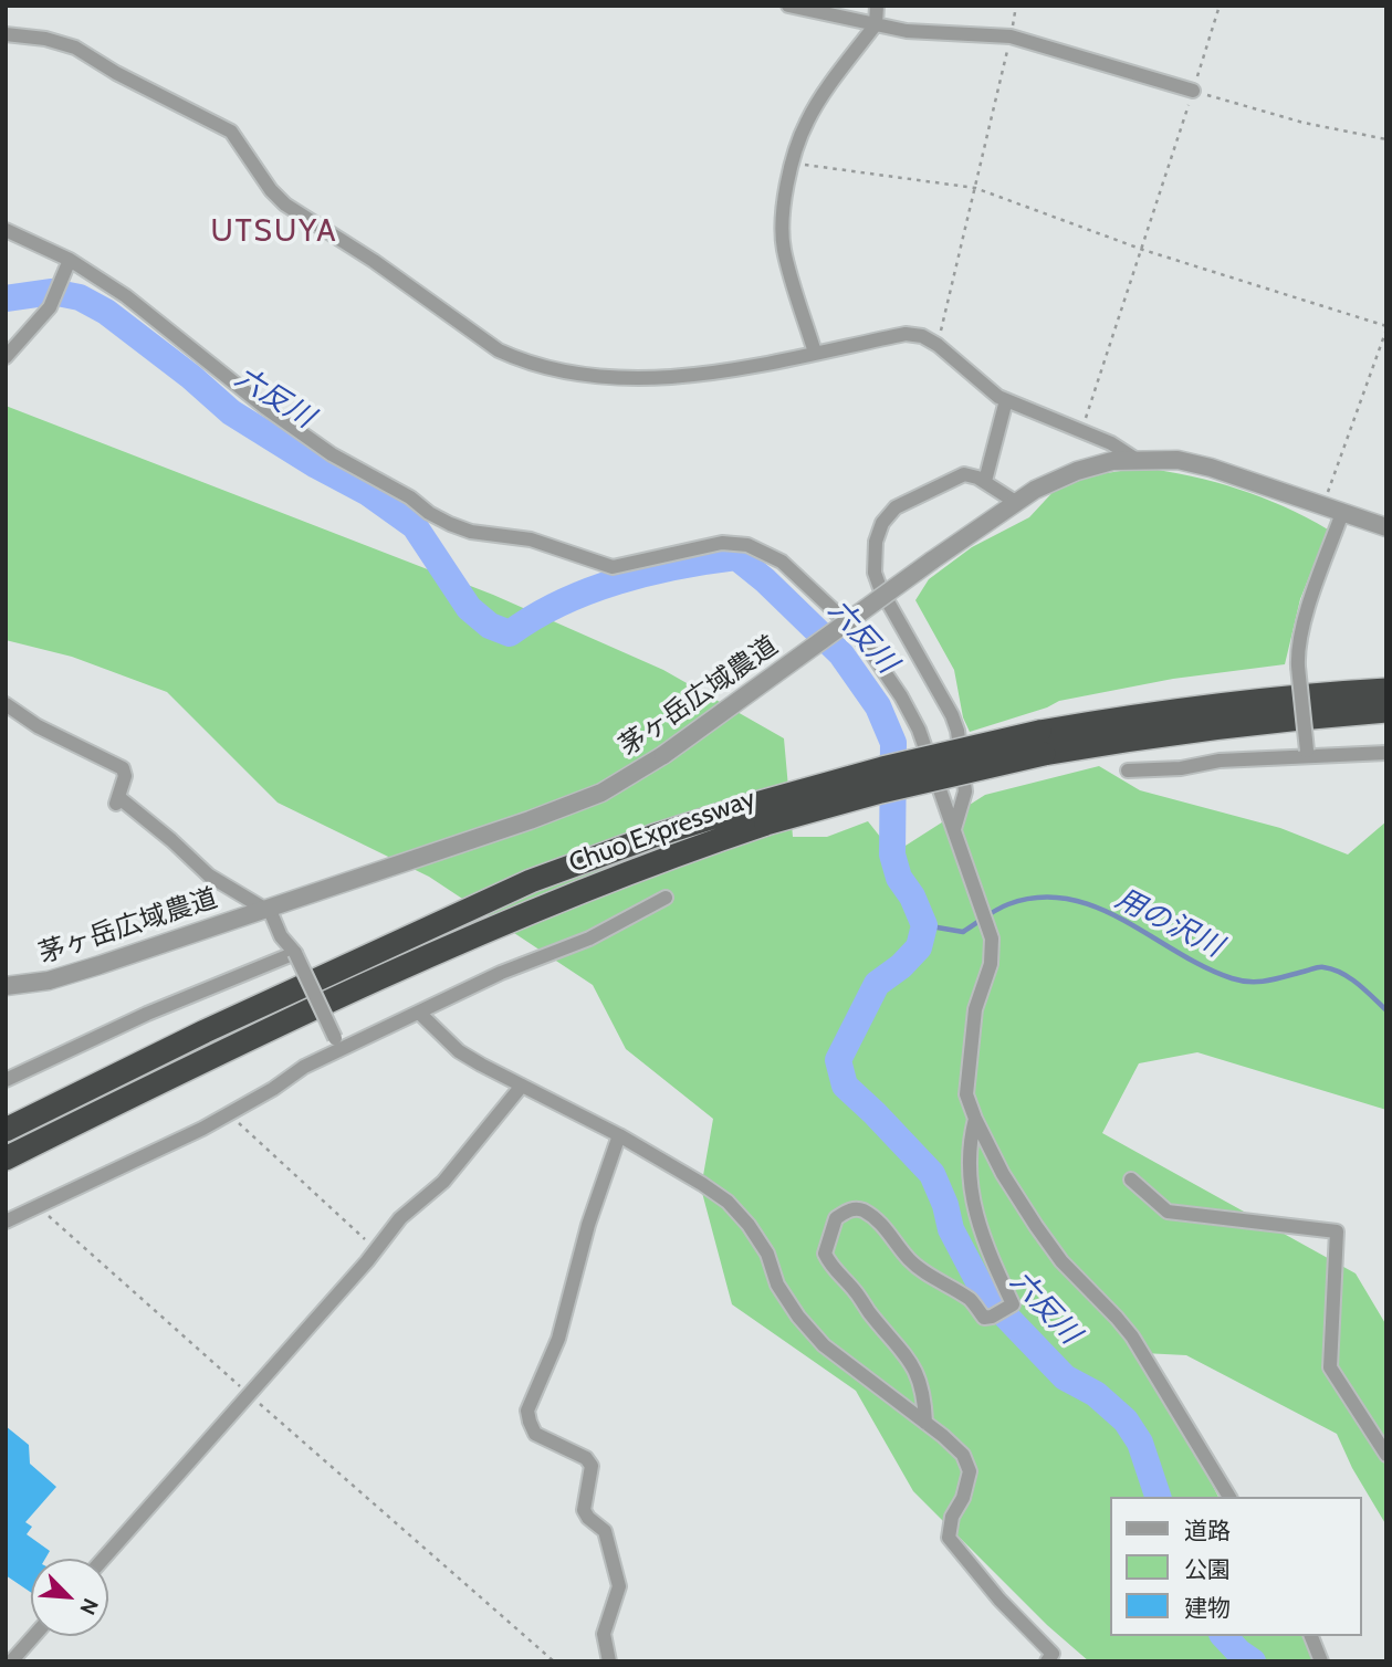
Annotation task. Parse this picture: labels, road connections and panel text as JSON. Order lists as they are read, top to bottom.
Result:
{
  "streets": {
    "highway": ["Chuo Expressway"],
    "street": ["茅ヶ岳広域農道"]
  },
  "districts": ["UTSUYA"],
  "water": ["六反川", "用の沢川"],
  "legend": ["道路", "公園", "建物"],
  "north": "bottom right"
}
